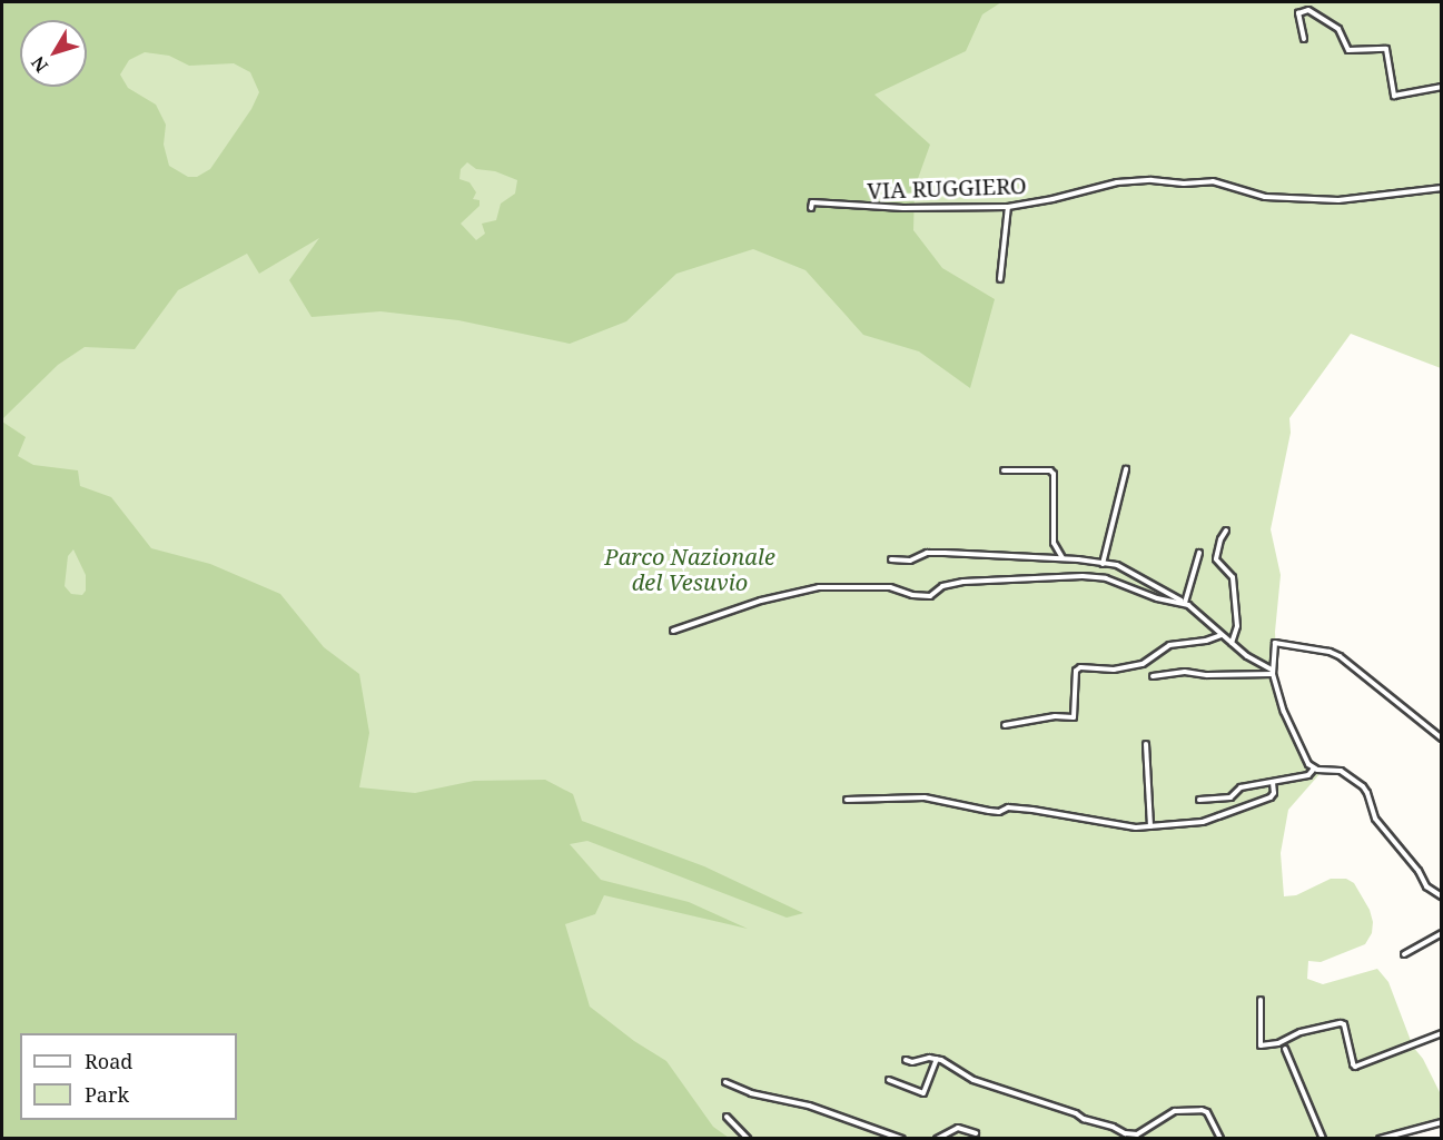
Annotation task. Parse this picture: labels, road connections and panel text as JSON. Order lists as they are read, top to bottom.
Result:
{
  "streets": {
    "street": ["VIA RUGGIERO"]
  },
  "parks": ["Parco Nazionale del Vesuvio"],
  "legend": ["Road", "Park"],
  "north": "bottom left"
}
